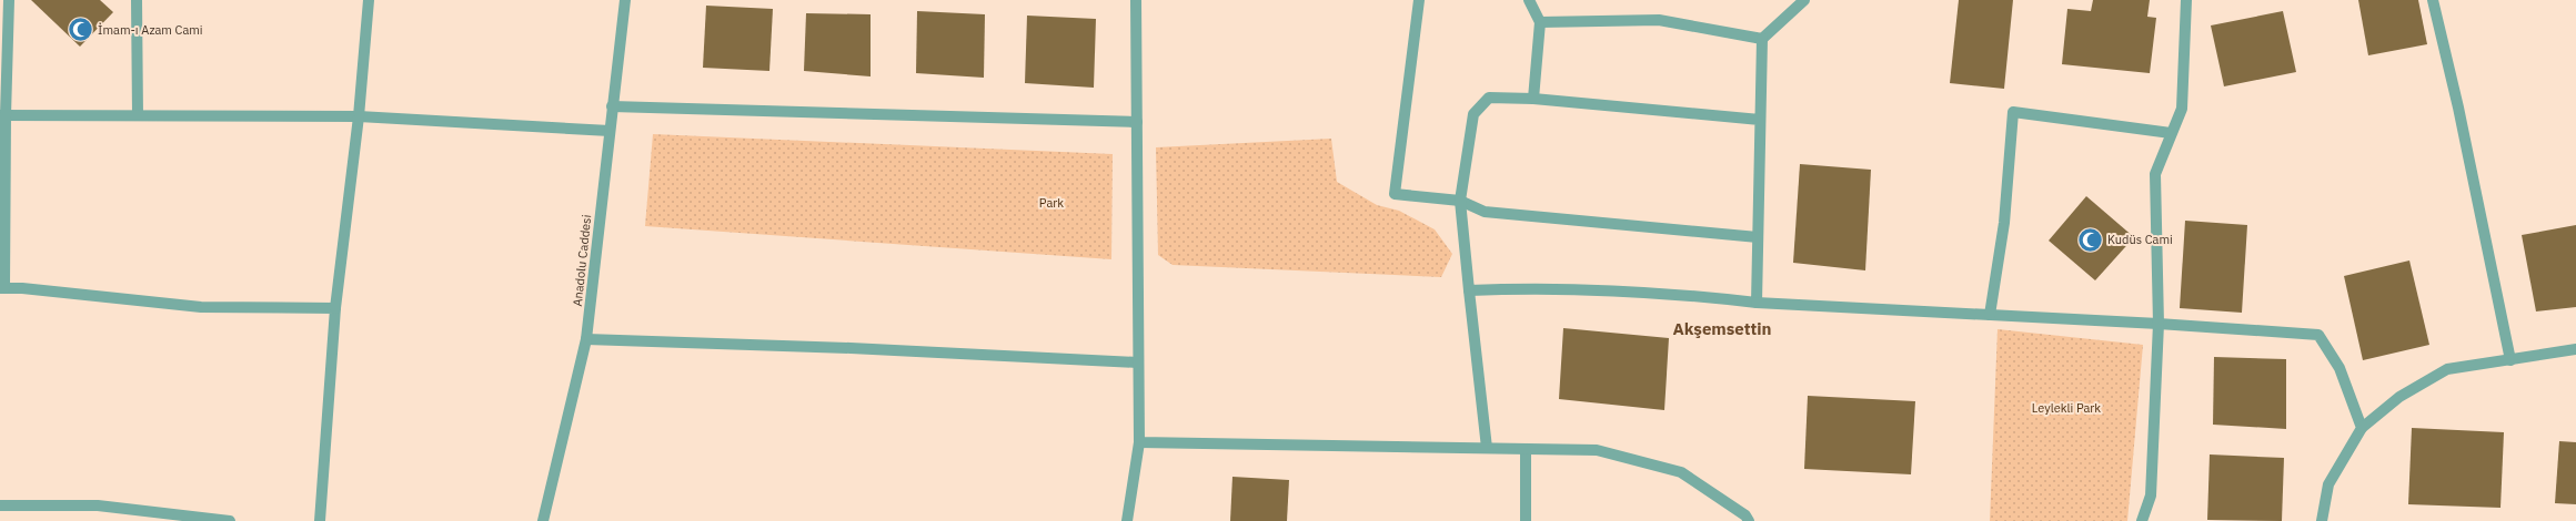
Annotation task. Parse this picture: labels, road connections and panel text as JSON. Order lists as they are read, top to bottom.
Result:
{
  "streets": {
    "street": ["Anadolu Caddesi"]
  },
  "districts": ["Akşemsettin"],
  "parks": ["Park", "Leylekli Park"],
  "places": {
    "mosque": ["İmam-ı Azam Cami", "Kudüs Cami"]
  }
}
